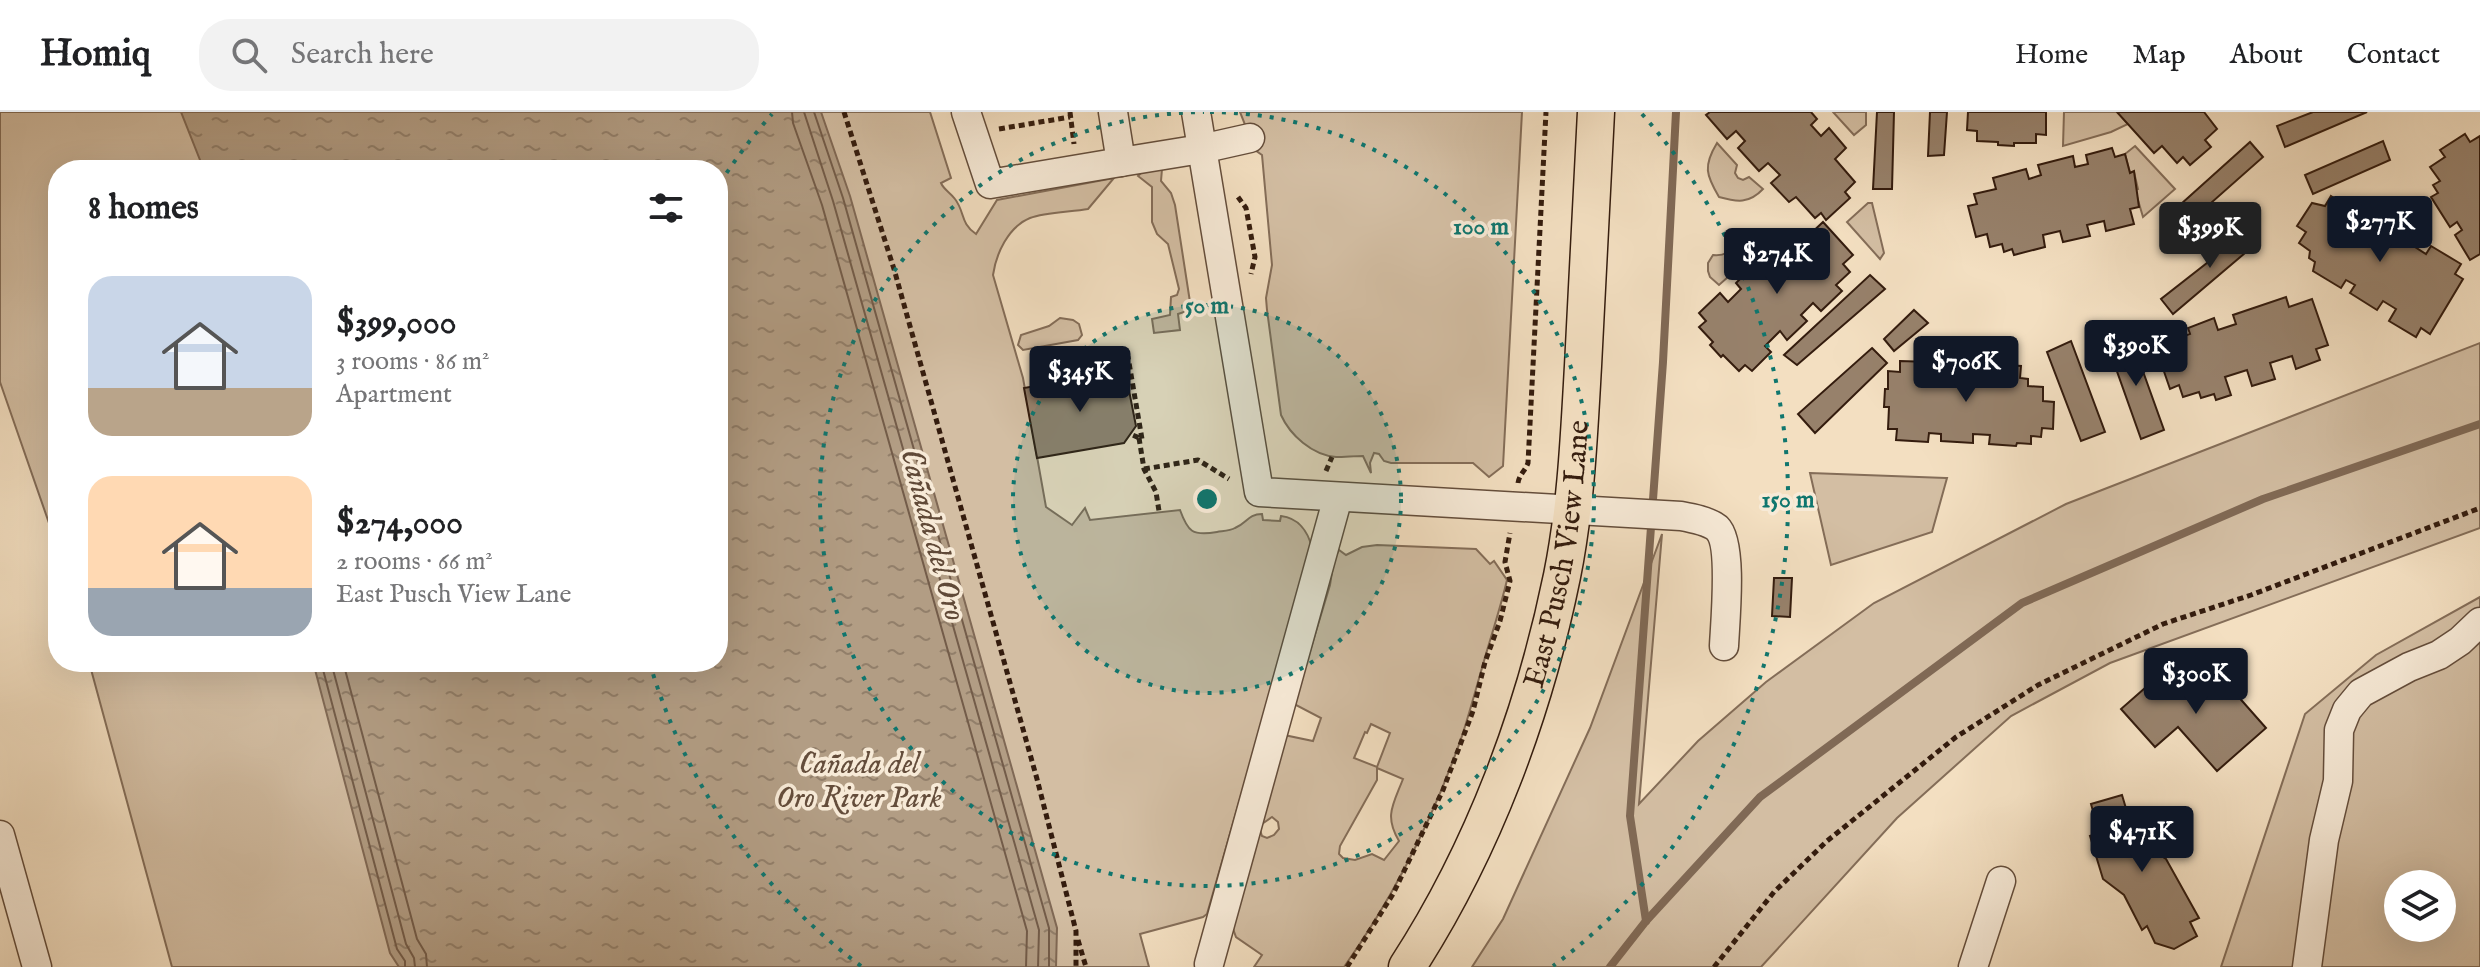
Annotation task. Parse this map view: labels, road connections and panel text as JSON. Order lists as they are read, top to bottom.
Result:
{
  "streets": {
    "main road": ["East Pusch View Lane"]
  },
  "water": ["Cañada del Oro"],
  "parks": ["Cañada del Oro River Park"],
  "page": {
    "header": "Homiq",
    "search": "Search here",
    "nav": [
      "Home",
      "Map",
      "About",
      "Contact"
    ],
    "heading": "8 homes",
    "price": [
      "$277K",
      "$399K",
      "$274K",
      "$390K",
      "$706K",
      "$345K",
      "$300K",
      "$471K"
    ],
    "list": [
      {
        "name": "$399,000",
        "note": "3 rooms · 86 m² · Apartment"
      },
      {
        "name": "$274,000",
        "note": "2 rooms · 66 m² · East Pusch View Lane"
      }
    ]
  },
  "rings": ["100 m", "50 m", "150 m"]
}
